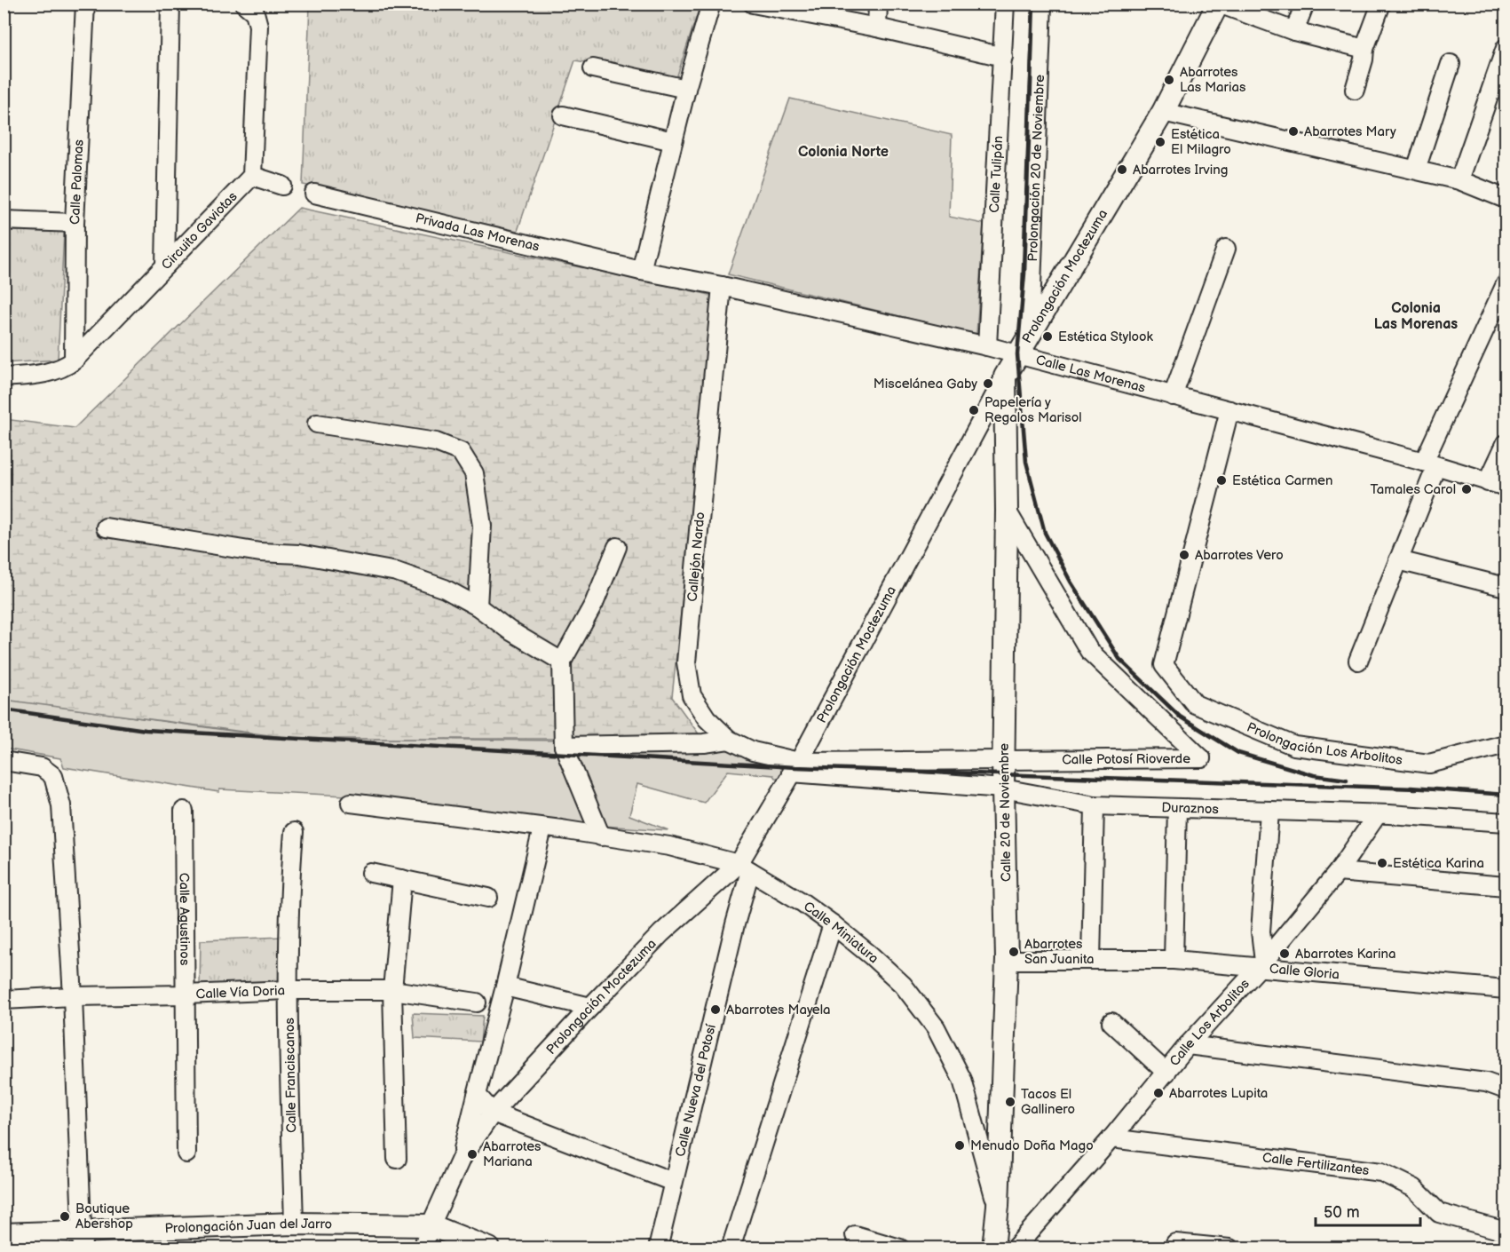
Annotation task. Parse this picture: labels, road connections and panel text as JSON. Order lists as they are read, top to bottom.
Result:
{
  "streets": {
    "main road": ["Prolongación Moctezuma", "Calle 20 de Noviembre", "Prolongación Juan del Jarro"],
    "street": [
      "Prolongación 20 de Noviembre",
      "Calle Tulipán",
      "Calle Palomas",
      "Circuito Gaviotas",
      "Privada Las Morenas",
      "Calle Las Morenas",
      "Callejón Nardo",
      "Prolongación Los Arbolitos",
      "Calle Potosí Rioverde",
      "Duraznos",
      "Calle Agustinos",
      "Calle Miniatura",
      "Calle Gloria",
      "Calle Vía Doria",
      "Calle Los Arbolitos",
      "Calle Franciscanos",
      "Calle Nueva del Potosí",
      "Calle Fertilizantes"
    ]
  },
  "crossings": [
    ["Prolongación 20 de Noviembre", "Prolongación Moctezuma"],
    ["Calle Tulipán", "Calle Las Morenas"],
    ["Calle Palomas", "Circuito Gaviotas"],
    ["Privada Las Morenas", "Calle Las Morenas"],
    ["Prolongación Moctezuma", "Calle Las Morenas"],
    ["Prolongación Moctezuma", "Callejón Nardo"],
    ["Prolongación Moctezuma", "Calle Potosí Rioverde"],
    ["Prolongación Moctezuma", "Calle 20 de Noviembre"],
    ["Prolongación Moctezuma", "Calle Miniatura"],
    ["Prolongación Moctezuma", "Calle Nueva del Potosí"],
    ["Prolongación Moctezuma", "Prolongación Juan del Jarro"],
    ["Calle Las Morenas", "Callejón Nardo"],
    ["Calle Las Morenas", "Prolongación Los Arbolitos"],
    ["Callejón Nardo", "Calle Potosí Rioverde"],
    ["Calle Potosí Rioverde", "Calle 20 de Noviembre"],
    ["Duraznos", "Calle 20 de Noviembre"],
    ["Duraznos", "Calle Los Arbolitos"],
    ["Calle 20 de Noviembre", "Calle Miniatura"],
    ["Calle 20 de Noviembre", "Calle Gloria"],
    ["Calle Agustinos", "Calle Vía Doria"],
    ["Calle Miniatura", "Calle Nueva del Potosí"],
    ["Calle Gloria", "Calle Los Arbolitos"],
    ["Calle Vía Doria", "Calle Franciscanos"],
    ["Calle Los Arbolitos", "Calle Fertilizantes"],
    ["Calle Franciscanos", "Prolongación Juan del Jarro"]
  ],
  "districts": ["Colonia Norte", "Colonia Las Morenas"],
  "places": [
    "Abarrotes Las Marias",
    "Abarrotes Mary",
    "Estética El Milagro",
    "Abarrotes Irving",
    "Estética Stylook",
    "Miscelánea Gaby",
    "Papelería y Regalos Marisol",
    "Estética Carmen",
    "Tamales Carol",
    "Abarrotes Vero",
    "Estética Karina",
    "Abarrotes San Juanita",
    "Abarrotes Karina",
    "Abarrotes Mayela",
    "Abarrotes Lupita",
    "Tacos El Gallinero",
    "Menudo Doña Mago",
    "Abarrotes Mariana",
    "Boutique Abershop"
  ],
  "scale_bar": "50 m"
}
